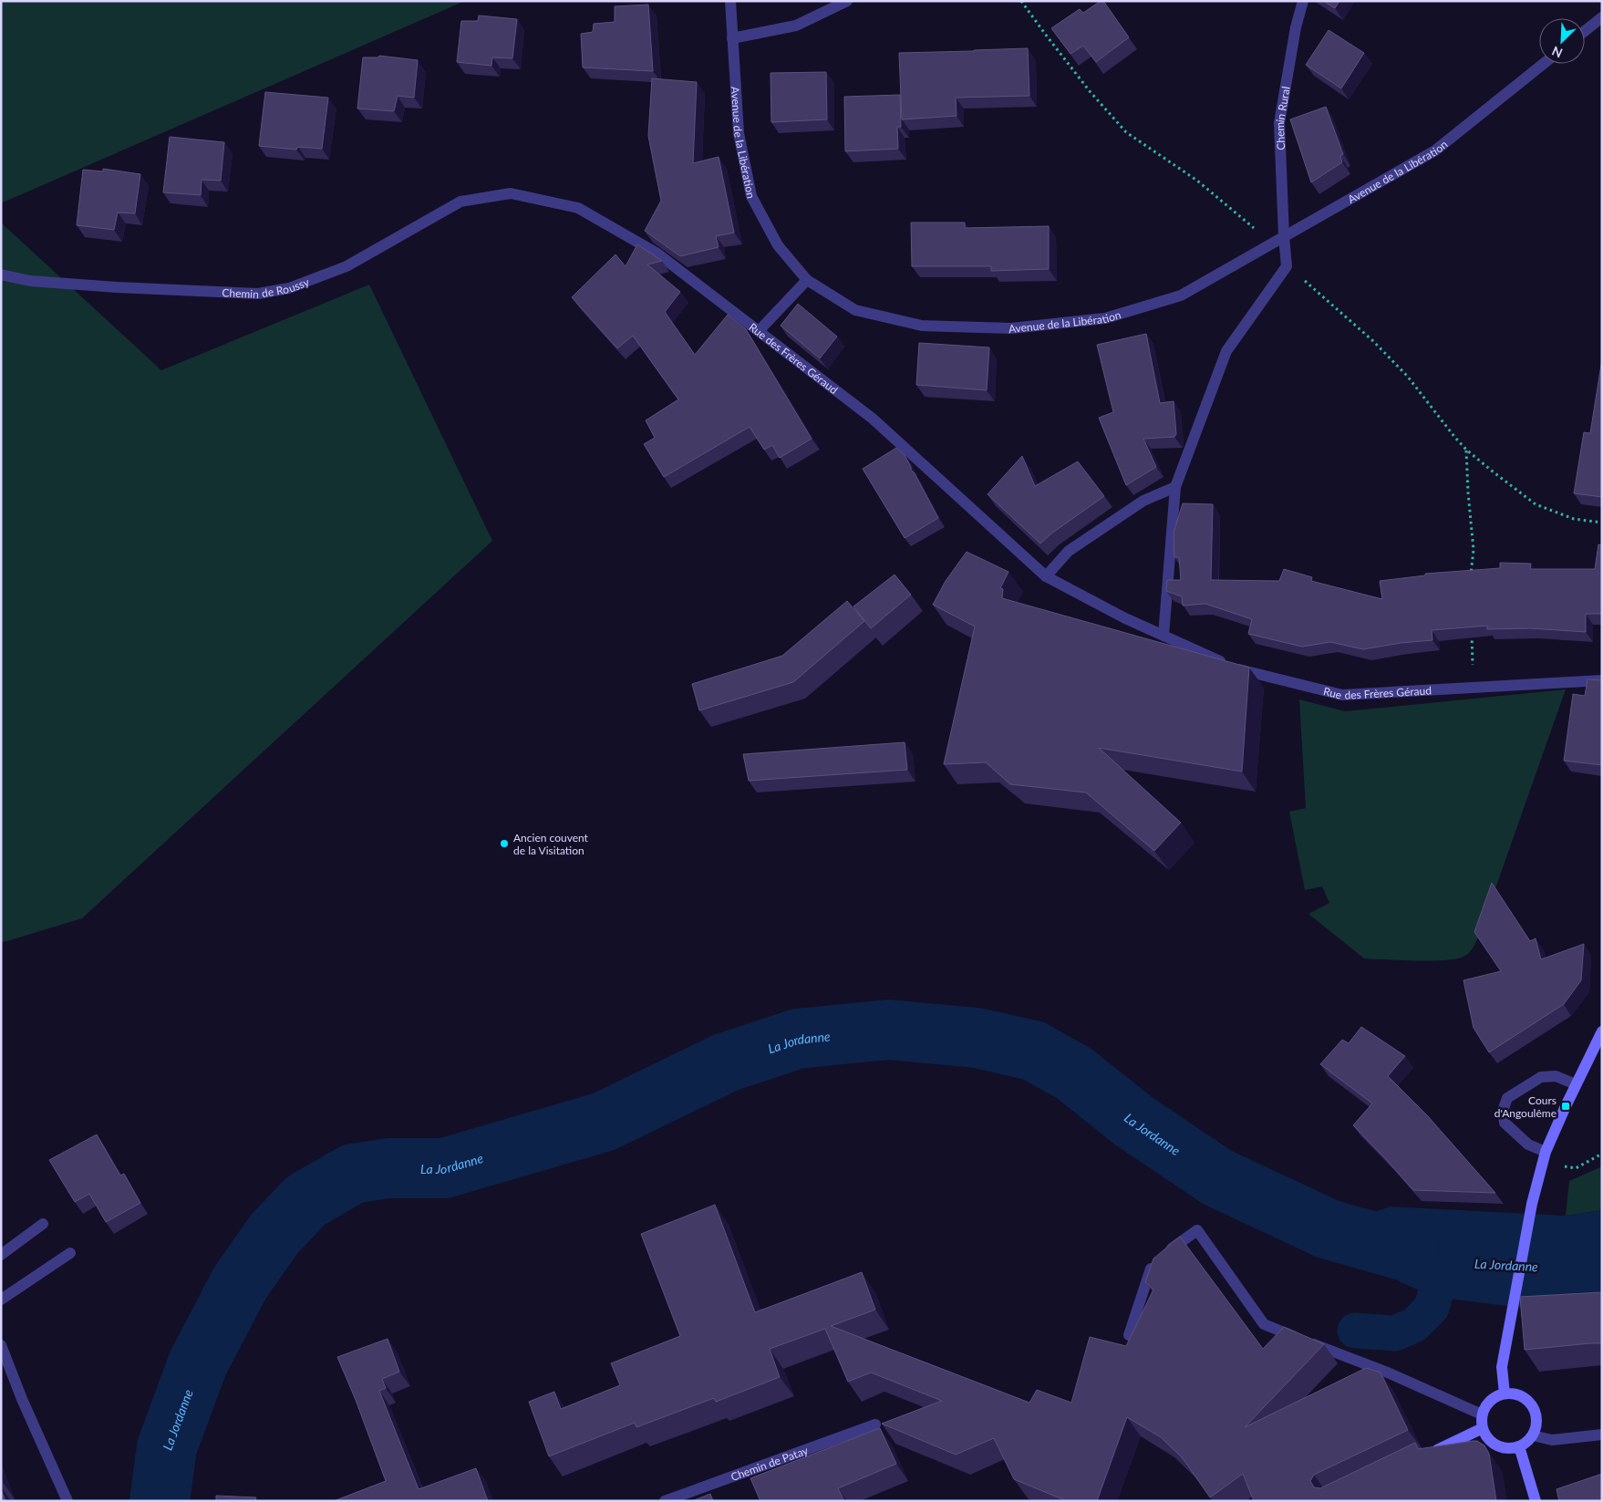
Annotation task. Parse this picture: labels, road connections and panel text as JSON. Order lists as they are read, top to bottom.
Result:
{
  "streets": {
    "street": [
      "Chemin Rural",
      "Avenue de la Libération",
      "Chemin de Roussy",
      "Rue des Frères Géraud",
      "Chemin de Patay"
    ]
  },
  "crossings": [
    ["Chemin Rural", "Avenue de la Libération"],
    ["Avenue de la Libération", "Rue des Frères Géraud"],
    ["Chemin de Roussy", "Rue des Frères Géraud"]
  ],
  "water": ["La Jordanne"],
  "places": {
    "other": ["Ancien couvent de la Visitation"],
    "transit": ["Cours d'Angoulême"]
  },
  "north": "bottom left"
}
